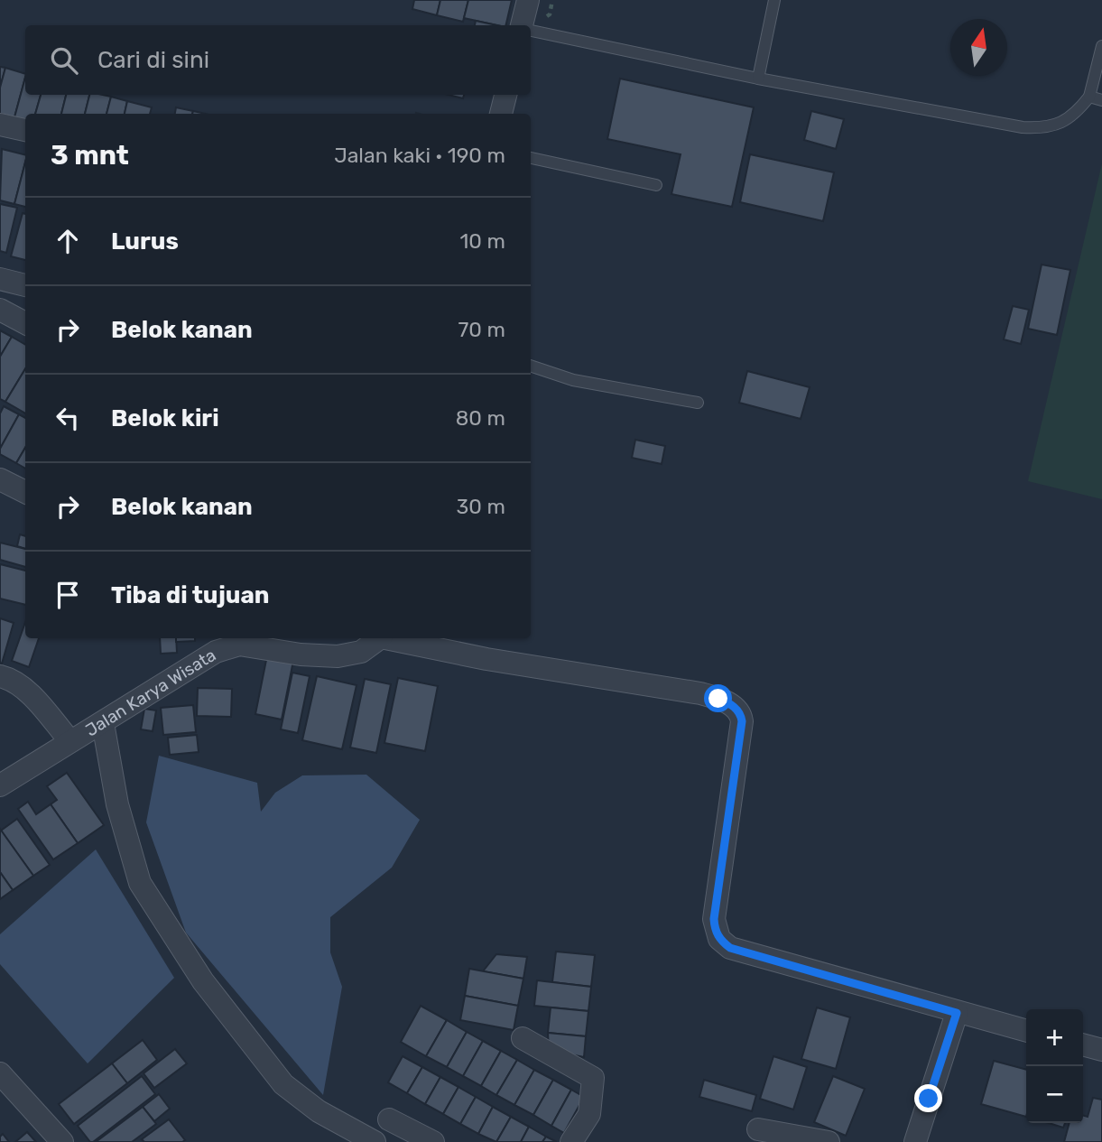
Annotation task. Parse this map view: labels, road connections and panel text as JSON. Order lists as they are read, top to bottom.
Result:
{
  "streets": {
    "street": ["Jalan Karya Wisata"]
  },
  "north": "top",
  "page": {
    "search": "Cari di sini",
    "heading": ["3 mnt", "Jalan kaki · 190 m"],
    "list": [
      ["Lurus", "10 m"],
      ["Belok kanan", "70 m"],
      ["Belok kiri", "80 m"],
      ["Belok kanan", "30 m"],
      "Tiba di tujuan"
    ],
    "map_buttons": ["+", "−"]
  }
}
